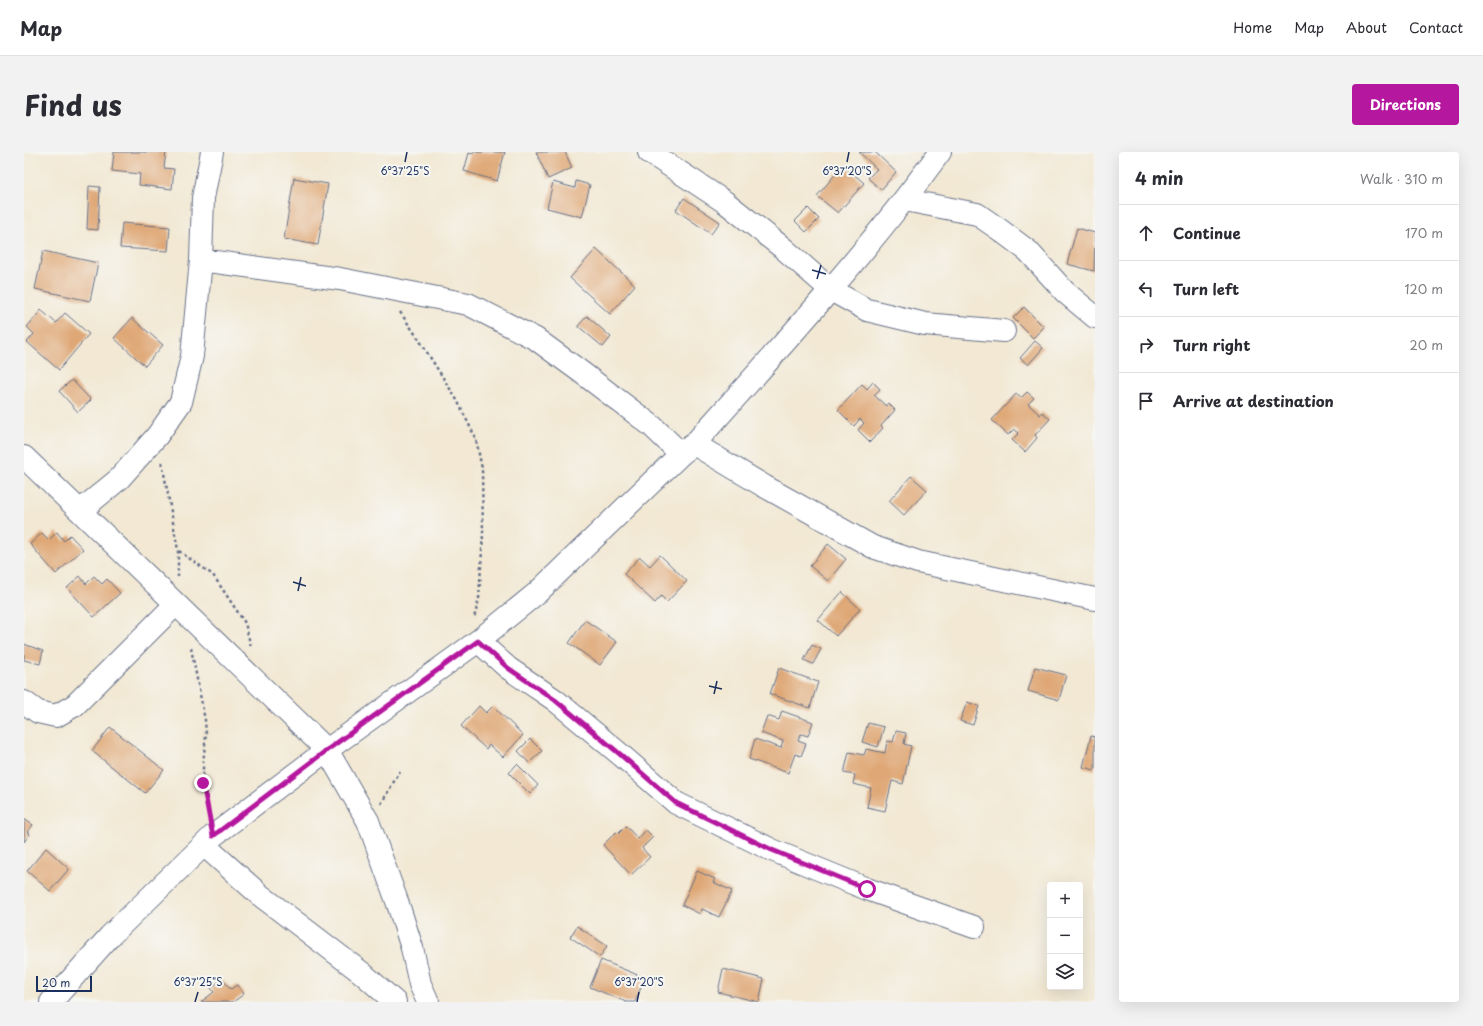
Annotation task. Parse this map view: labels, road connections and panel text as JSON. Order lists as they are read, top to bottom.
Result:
{
  "scale_bar": "20 m",
  "page": {
    "header": "Map",
    "nav": [
      "Home",
      "Map",
      "About",
      "Contact"
    ],
    "title": "Find us",
    "buttons": "Directions",
    "heading": ["4 min", "Walk · 310 m"],
    "list": [
      ["Continue", "170 m"],
      ["Turn left", "120 m"],
      ["Turn right", "20 m"],
      "Arrive at destination"
    ],
    "map_buttons": ["+", "−"],
    "scale": "20 m"
  },
  "coordinates": ["6°37'25\"S", "6°37'20\"S"]
}
